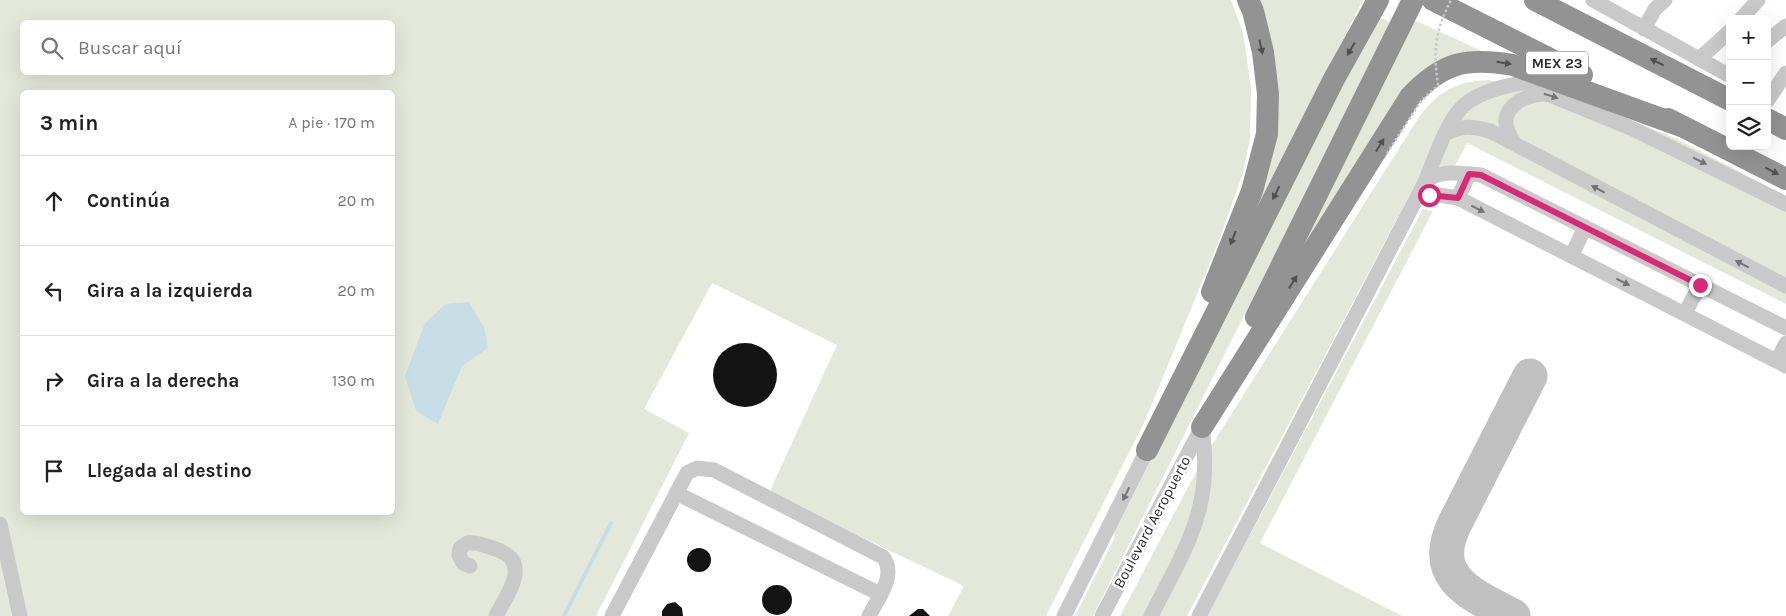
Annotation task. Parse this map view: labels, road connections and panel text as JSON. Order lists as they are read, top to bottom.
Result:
{
  "streets": {
    "highway": ["MEX 23"],
    "street": ["Boulevard Aeropuerto"]
  },
  "page": {
    "map_buttons": ["+", "−"],
    "search": "Buscar aquí",
    "heading": ["3 min", "A pie · 170 m"],
    "list": [
      ["Continúa", "20 m"],
      ["Gira a la izquierda", "20 m"],
      ["Gira a la derecha", "130 m"],
      "Llegada al destino"
    ]
  }
}
